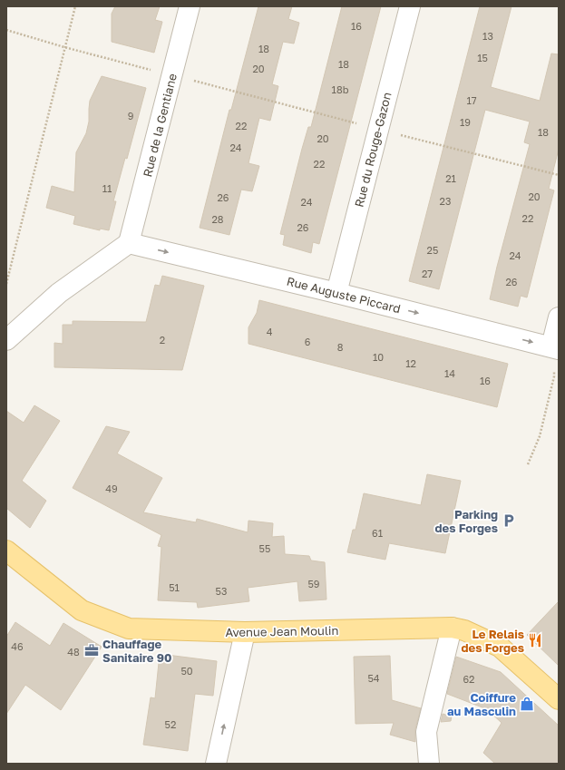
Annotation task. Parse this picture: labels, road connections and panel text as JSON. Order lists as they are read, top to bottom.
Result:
{
  "streets": {
    "main road": ["Avenue Jean Moulin"],
    "street": ["Rue de la Gentiane", "Rue du Rouge-Gazon", "Rue Auguste Piccard"]
  },
  "crossings": [
    ["Rue de la Gentiane", "Rue Auguste Piccard"],
    ["Rue du Rouge-Gazon", "Rue Auguste Piccard"]
  ],
  "one_way": ["Rue Auguste Piccard"],
  "places": {
    "parking": ["Parking des Forges"],
    "restaurant": ["Le Relais des Forges"],
    "office": ["Chauffage Sanitaire 90"],
    "shop": ["Coiffure au Masculin"]
  },
  "house_numbers": [
    "16",
    "13",
    "18",
    "15",
    "18",
    "20",
    "18b",
    "17",
    "9",
    "19",
    "22",
    "18",
    "20",
    "24",
    "22",
    "21",
    "11",
    "20",
    "26",
    "23",
    "24",
    "22",
    "28",
    "26",
    "25",
    "24",
    "27",
    "26",
    "4",
    "2",
    "6",
    "8",
    "10",
    "12",
    "14",
    "16",
    "49",
    "61",
    "55",
    "59",
    "51",
    "53",
    "46",
    "48",
    "50",
    "54",
    "62",
    "52"
  ]
}
